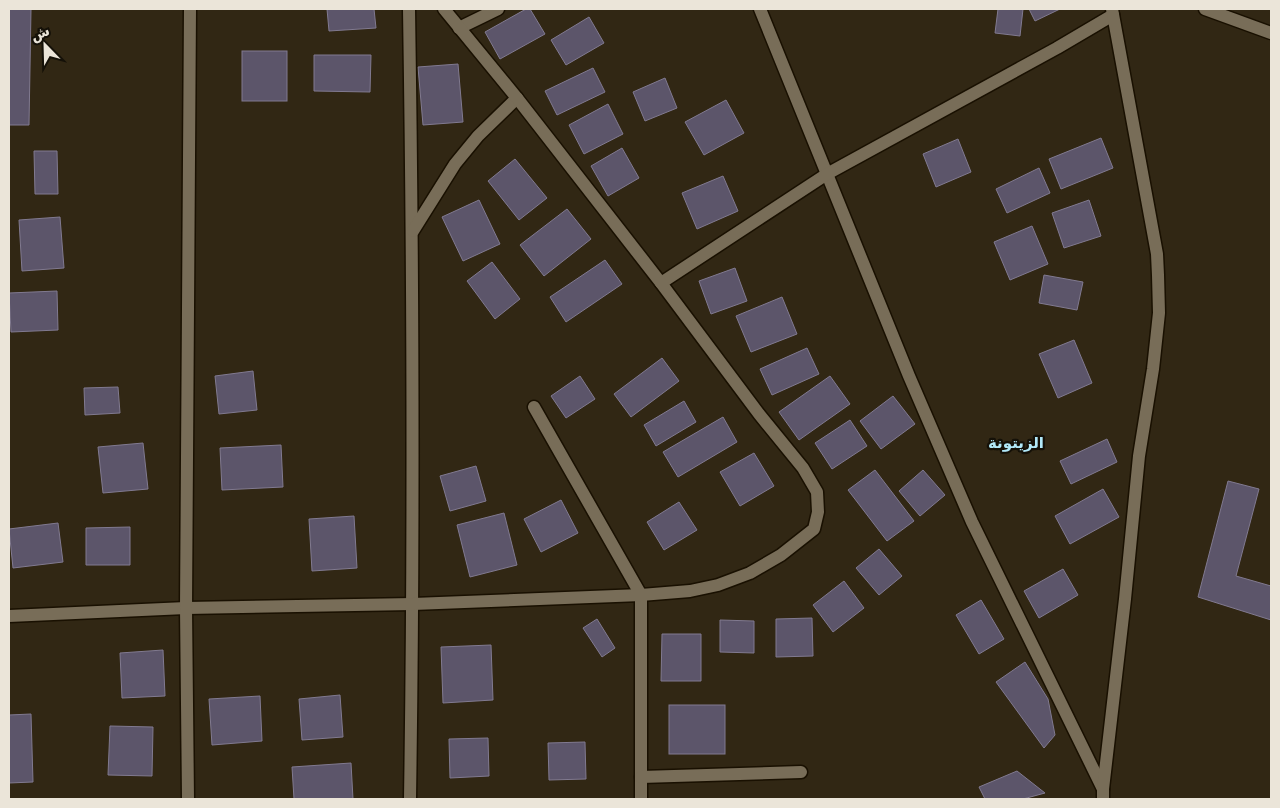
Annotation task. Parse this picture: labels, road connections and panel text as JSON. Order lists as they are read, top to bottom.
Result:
{
  "districts": ["الزيتونة"],
  "north": "top left"
}
